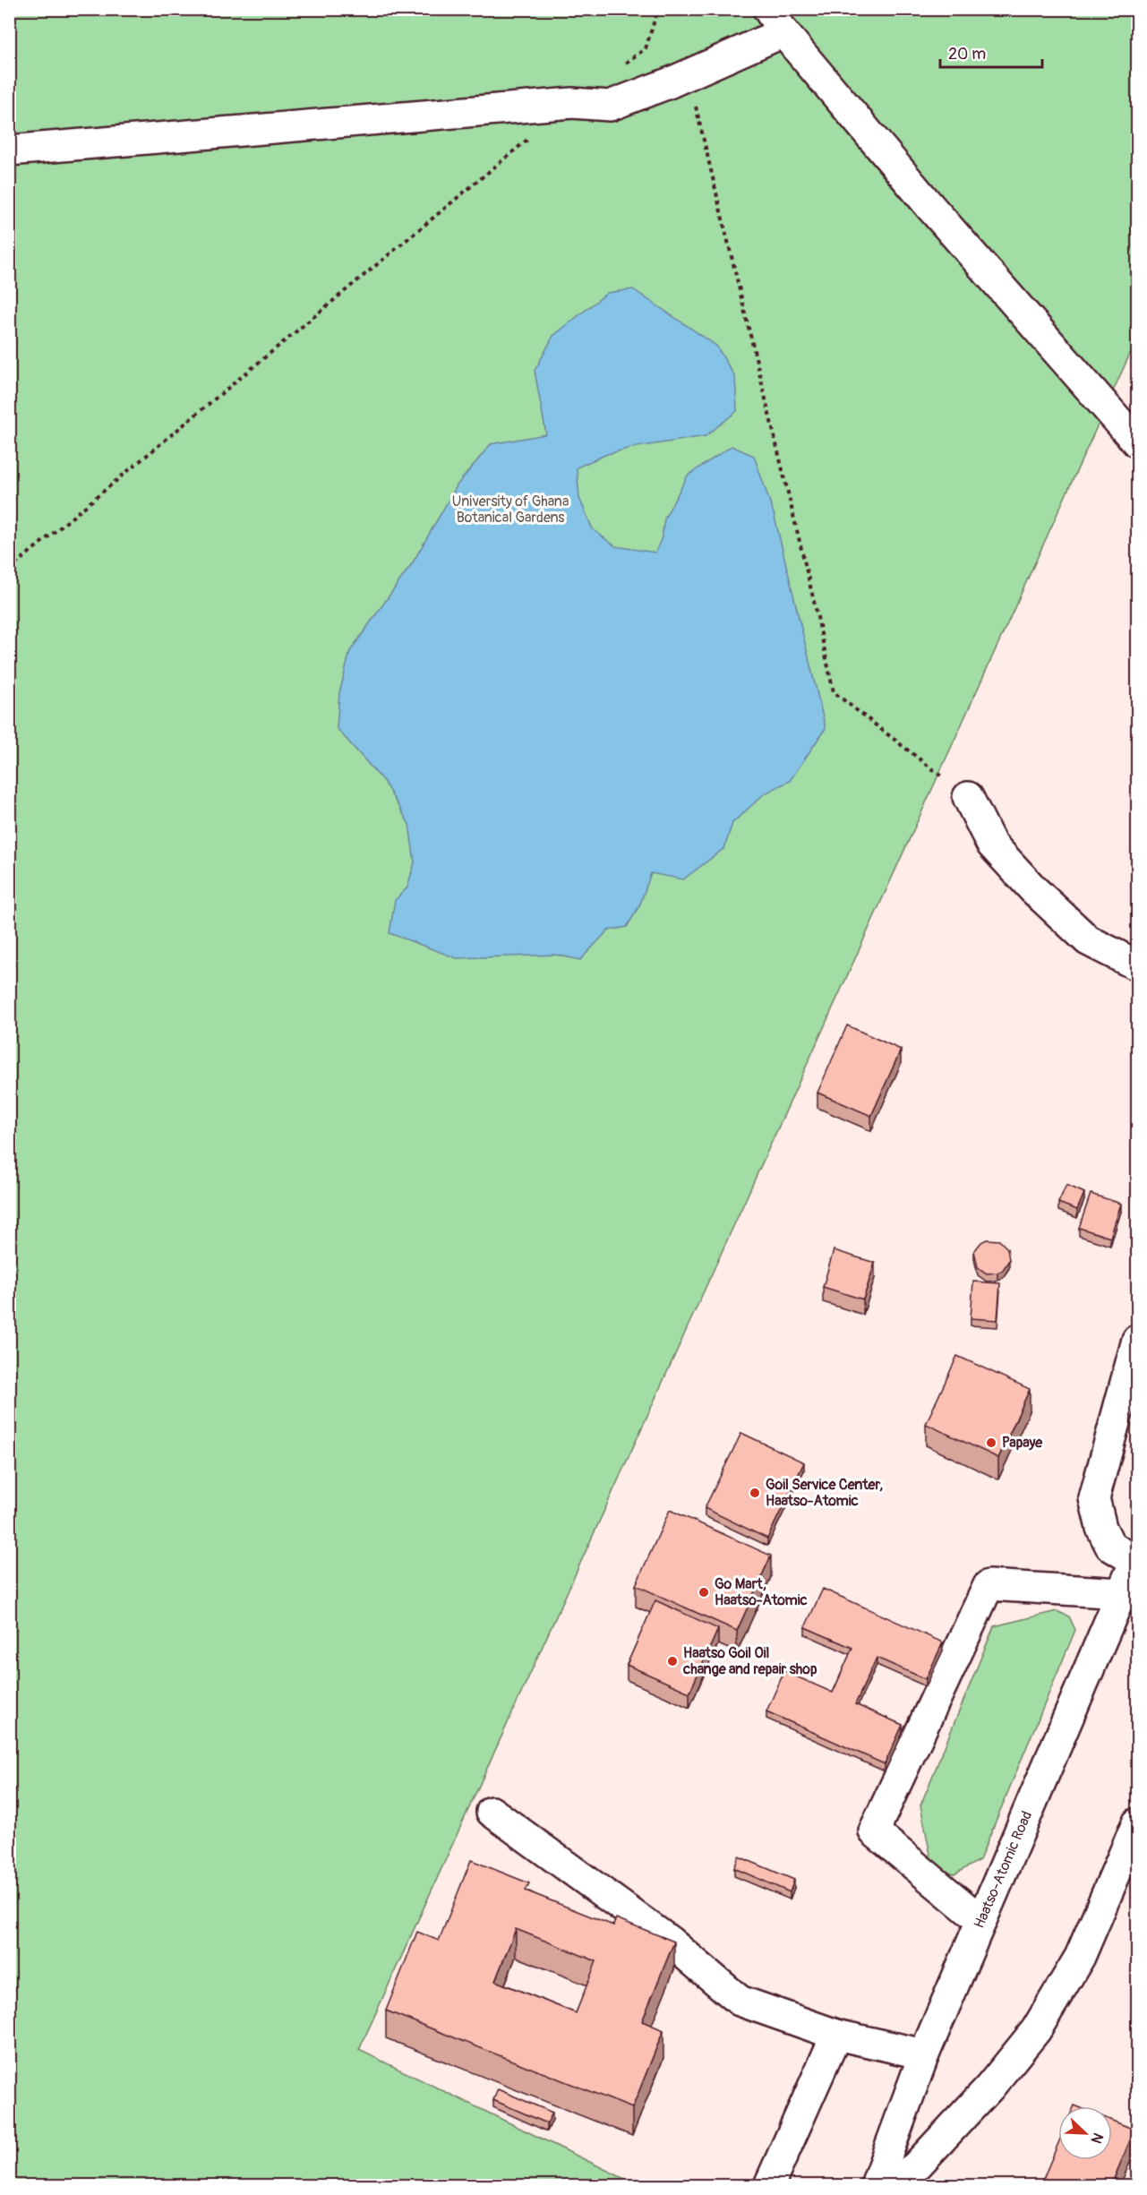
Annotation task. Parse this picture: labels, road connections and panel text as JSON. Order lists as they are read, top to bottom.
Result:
{
  "streets": {
    "street": ["Haatso-Atomic Road"]
  },
  "parks": ["University of Ghana Botanical Gardens"],
  "places": [
    "Papaye",
    "Goil Service Center, Haatso-Atomic",
    "Go Mart, Haatso-Atomic",
    "Haatso Goil Oil change and repair shop"
  ],
  "scale_bar": "20 m",
  "north": "bottom right"
}
